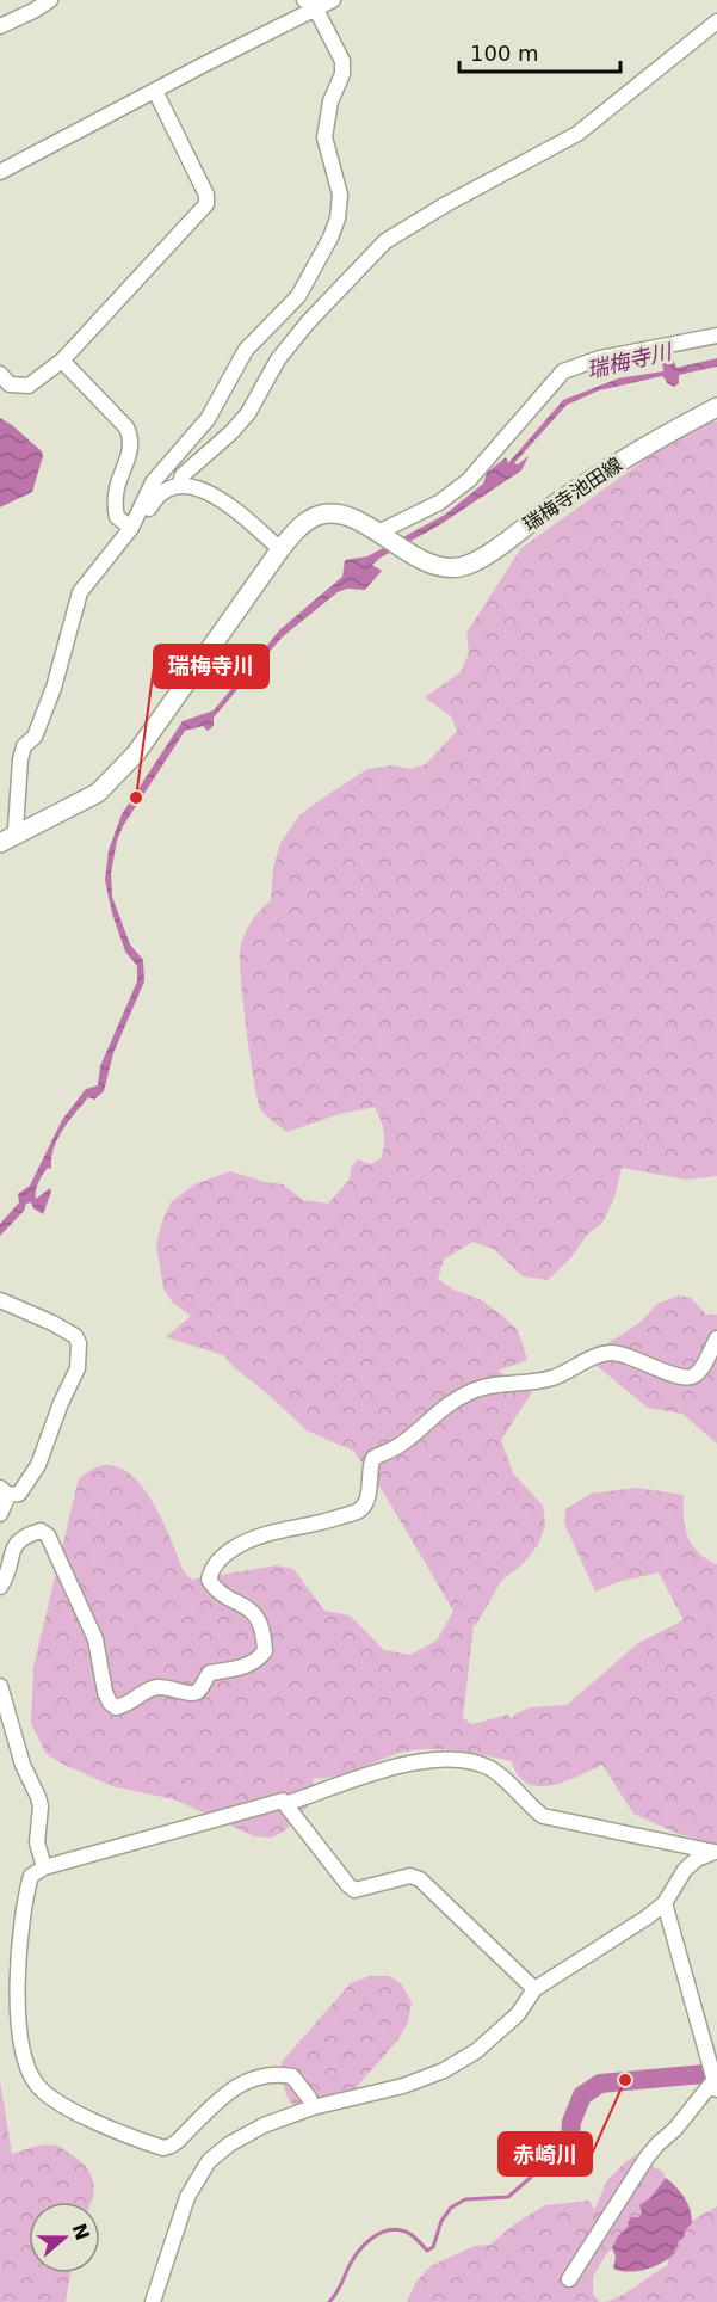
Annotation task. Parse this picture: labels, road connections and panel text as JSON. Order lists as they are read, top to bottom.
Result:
{
  "streets": {
    "main road": ["瑞梅寺池田線"]
  },
  "water": ["瑞梅寺川"],
  "places": ["瑞梅寺川", "赤崎川"],
  "scale_bar": "100 m",
  "north": "right"
}
